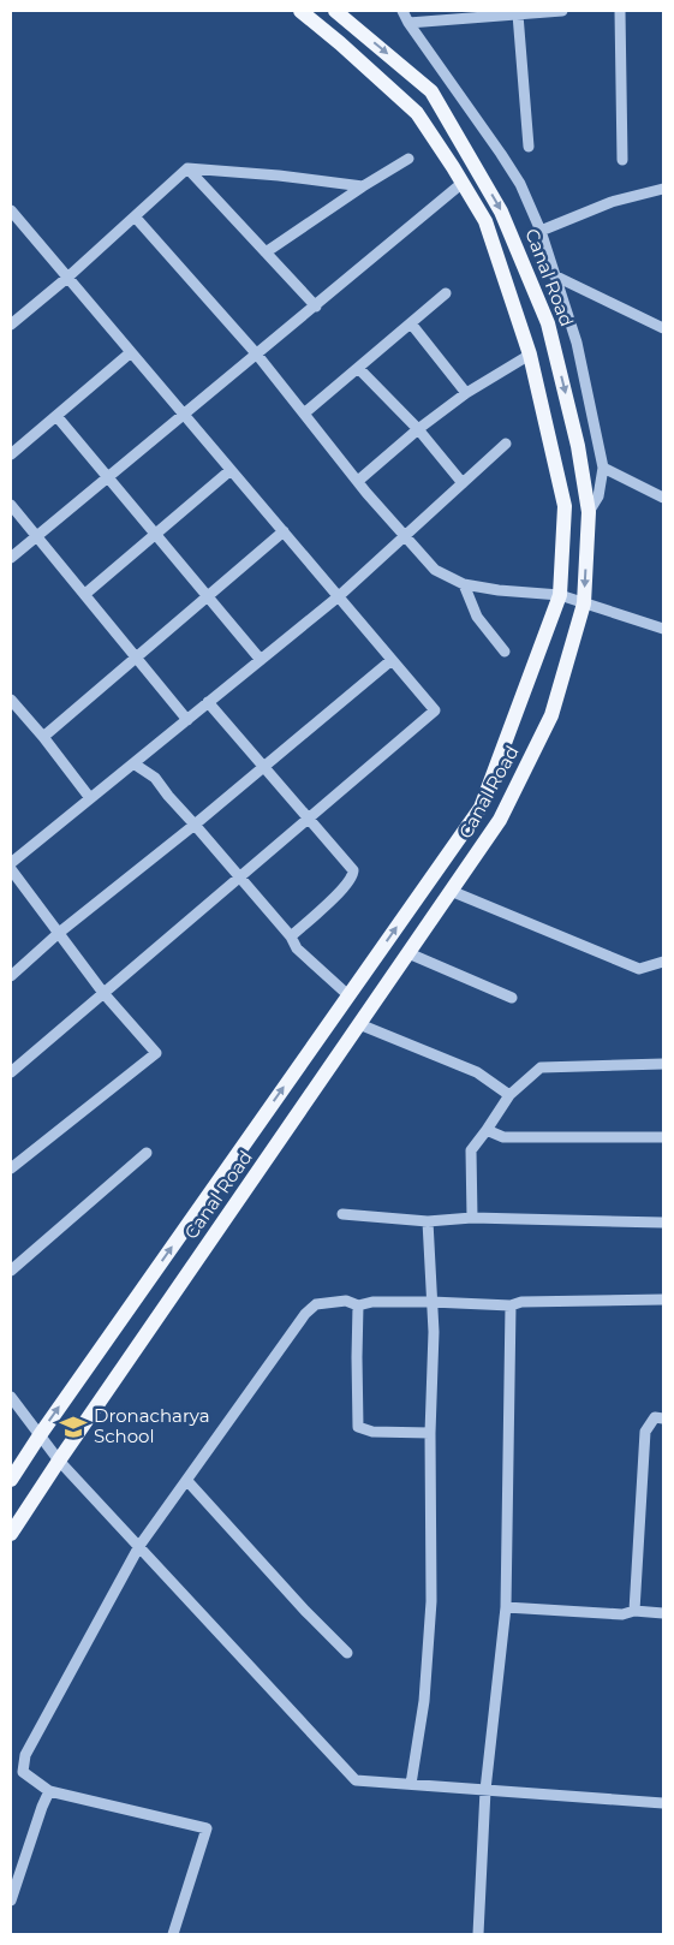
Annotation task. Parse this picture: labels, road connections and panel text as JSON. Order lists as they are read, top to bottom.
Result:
{
  "streets": {
    "main road": ["Canal Road"]
  },
  "places": {
    "school or university": ["Dronacharya School"]
  }
}
